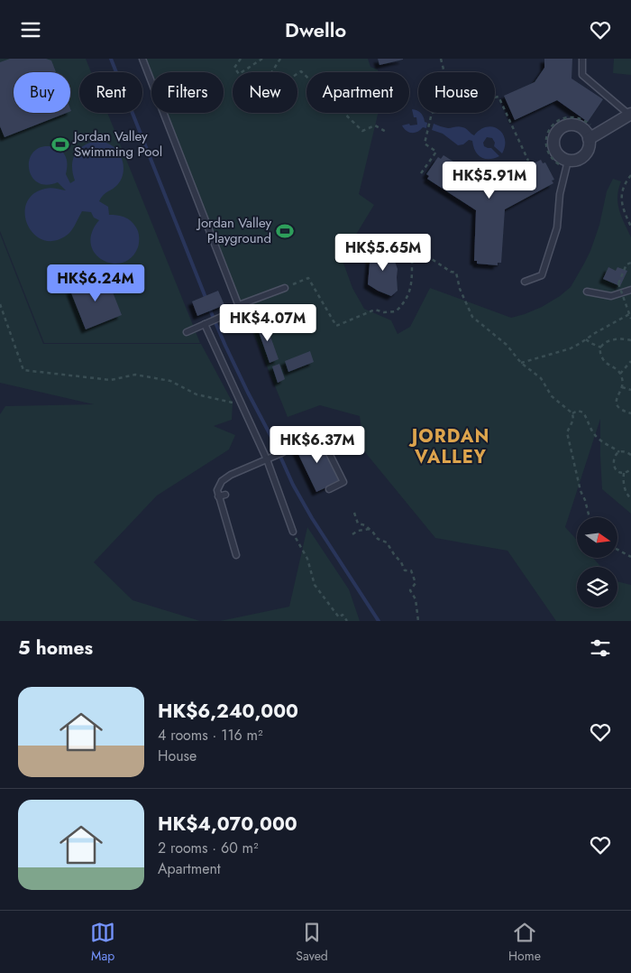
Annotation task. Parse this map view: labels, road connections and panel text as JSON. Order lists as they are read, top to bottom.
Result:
{
  "districts": ["JORDAN VALLEY"],
  "places": {
    "sports": ["Jordan Valley Swimming Pool", "Jordan Valley Playground"]
  },
  "north": "right",
  "page": {
    "header": "Dwello",
    "chip": [
      "Buy",
      "Rent",
      "Filters",
      "New",
      "Apartment",
      "House"
    ],
    "price": [
      "HK$5.91M",
      "HK$5.65M",
      "HK$6.24M",
      "HK$4.07M",
      "HK$6.37M"
    ],
    "heading": "5 homes",
    "list": [
      {
        "name": "HK$6,240,000",
        "note": "4 rooms · 116 m² · House"
      },
      {
        "name": "HK$4,070,000",
        "note": "2 rooms · 60 m² · Apartment"
      }
    ],
    "tabs": ["Map", "Saved", "Home"]
  }
}
